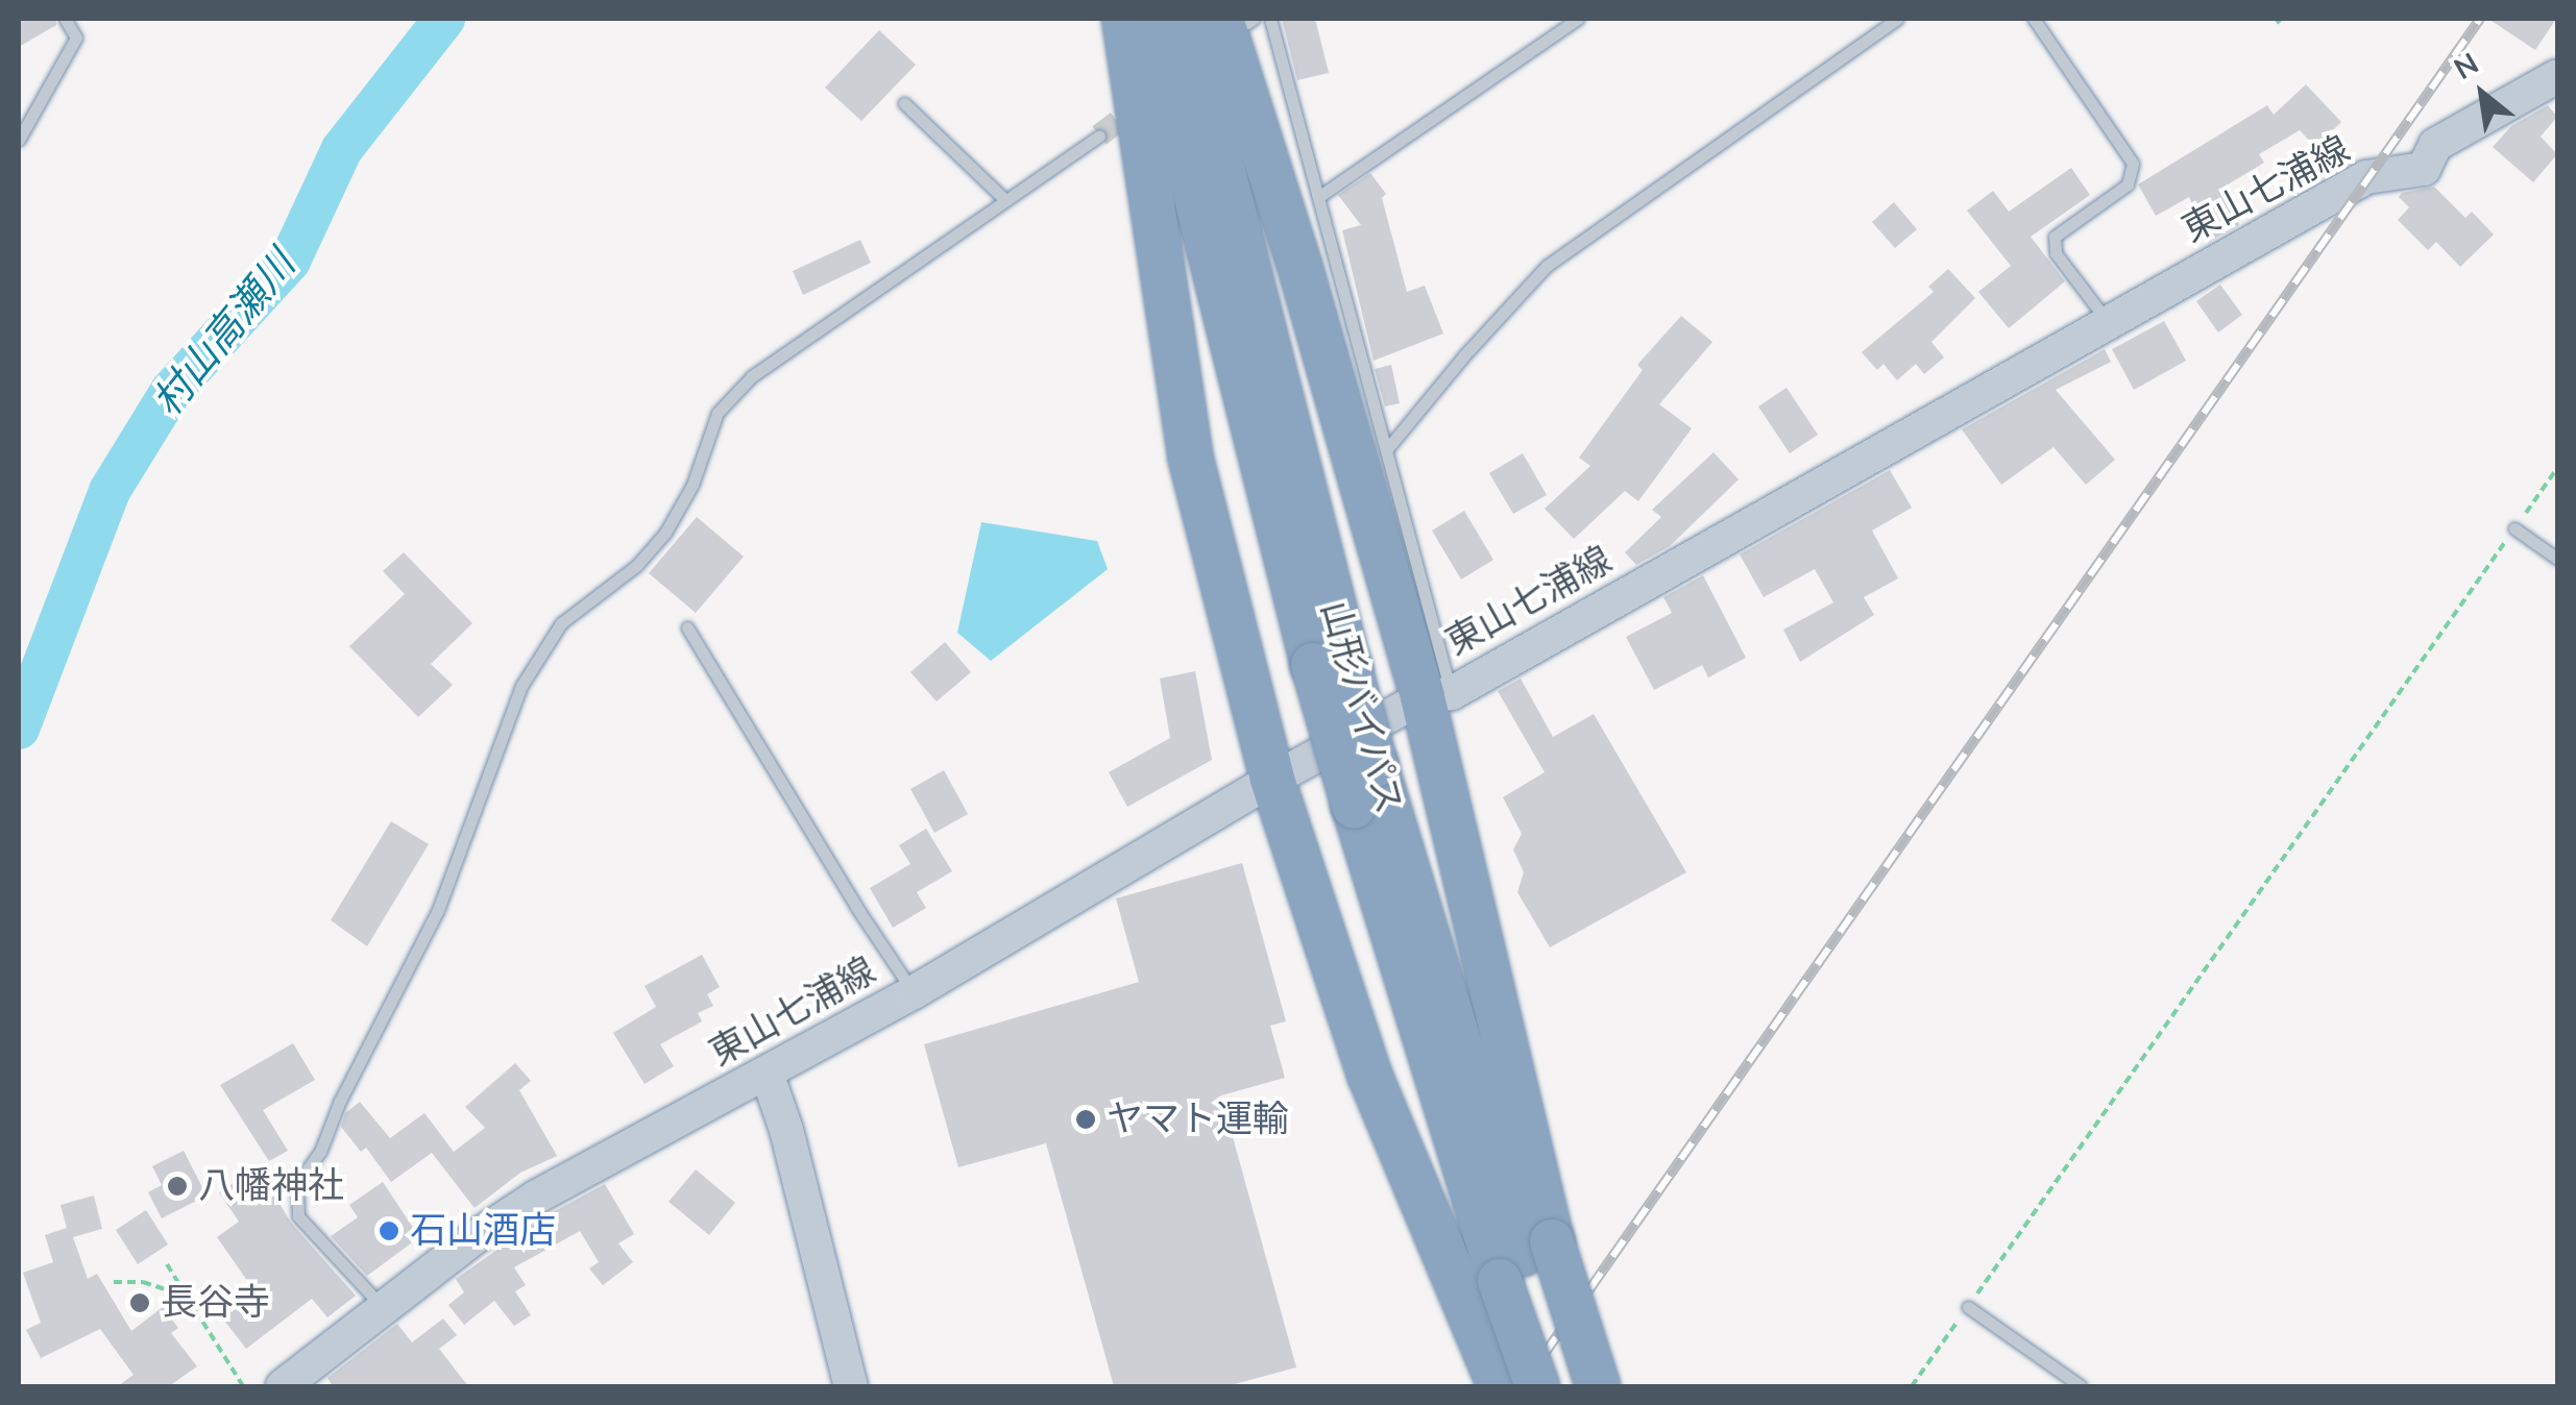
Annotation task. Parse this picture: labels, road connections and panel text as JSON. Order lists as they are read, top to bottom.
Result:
{
  "streets": {
    "highway": ["山形バイパス"],
    "main road": ["東山七浦線"]
  },
  "water": ["村山高瀬川"],
  "places": [
    "ヤマト運輸",
    "八幡神社",
    "石山酒店",
    "長谷寺"
  ],
  "north": "top left"
}
